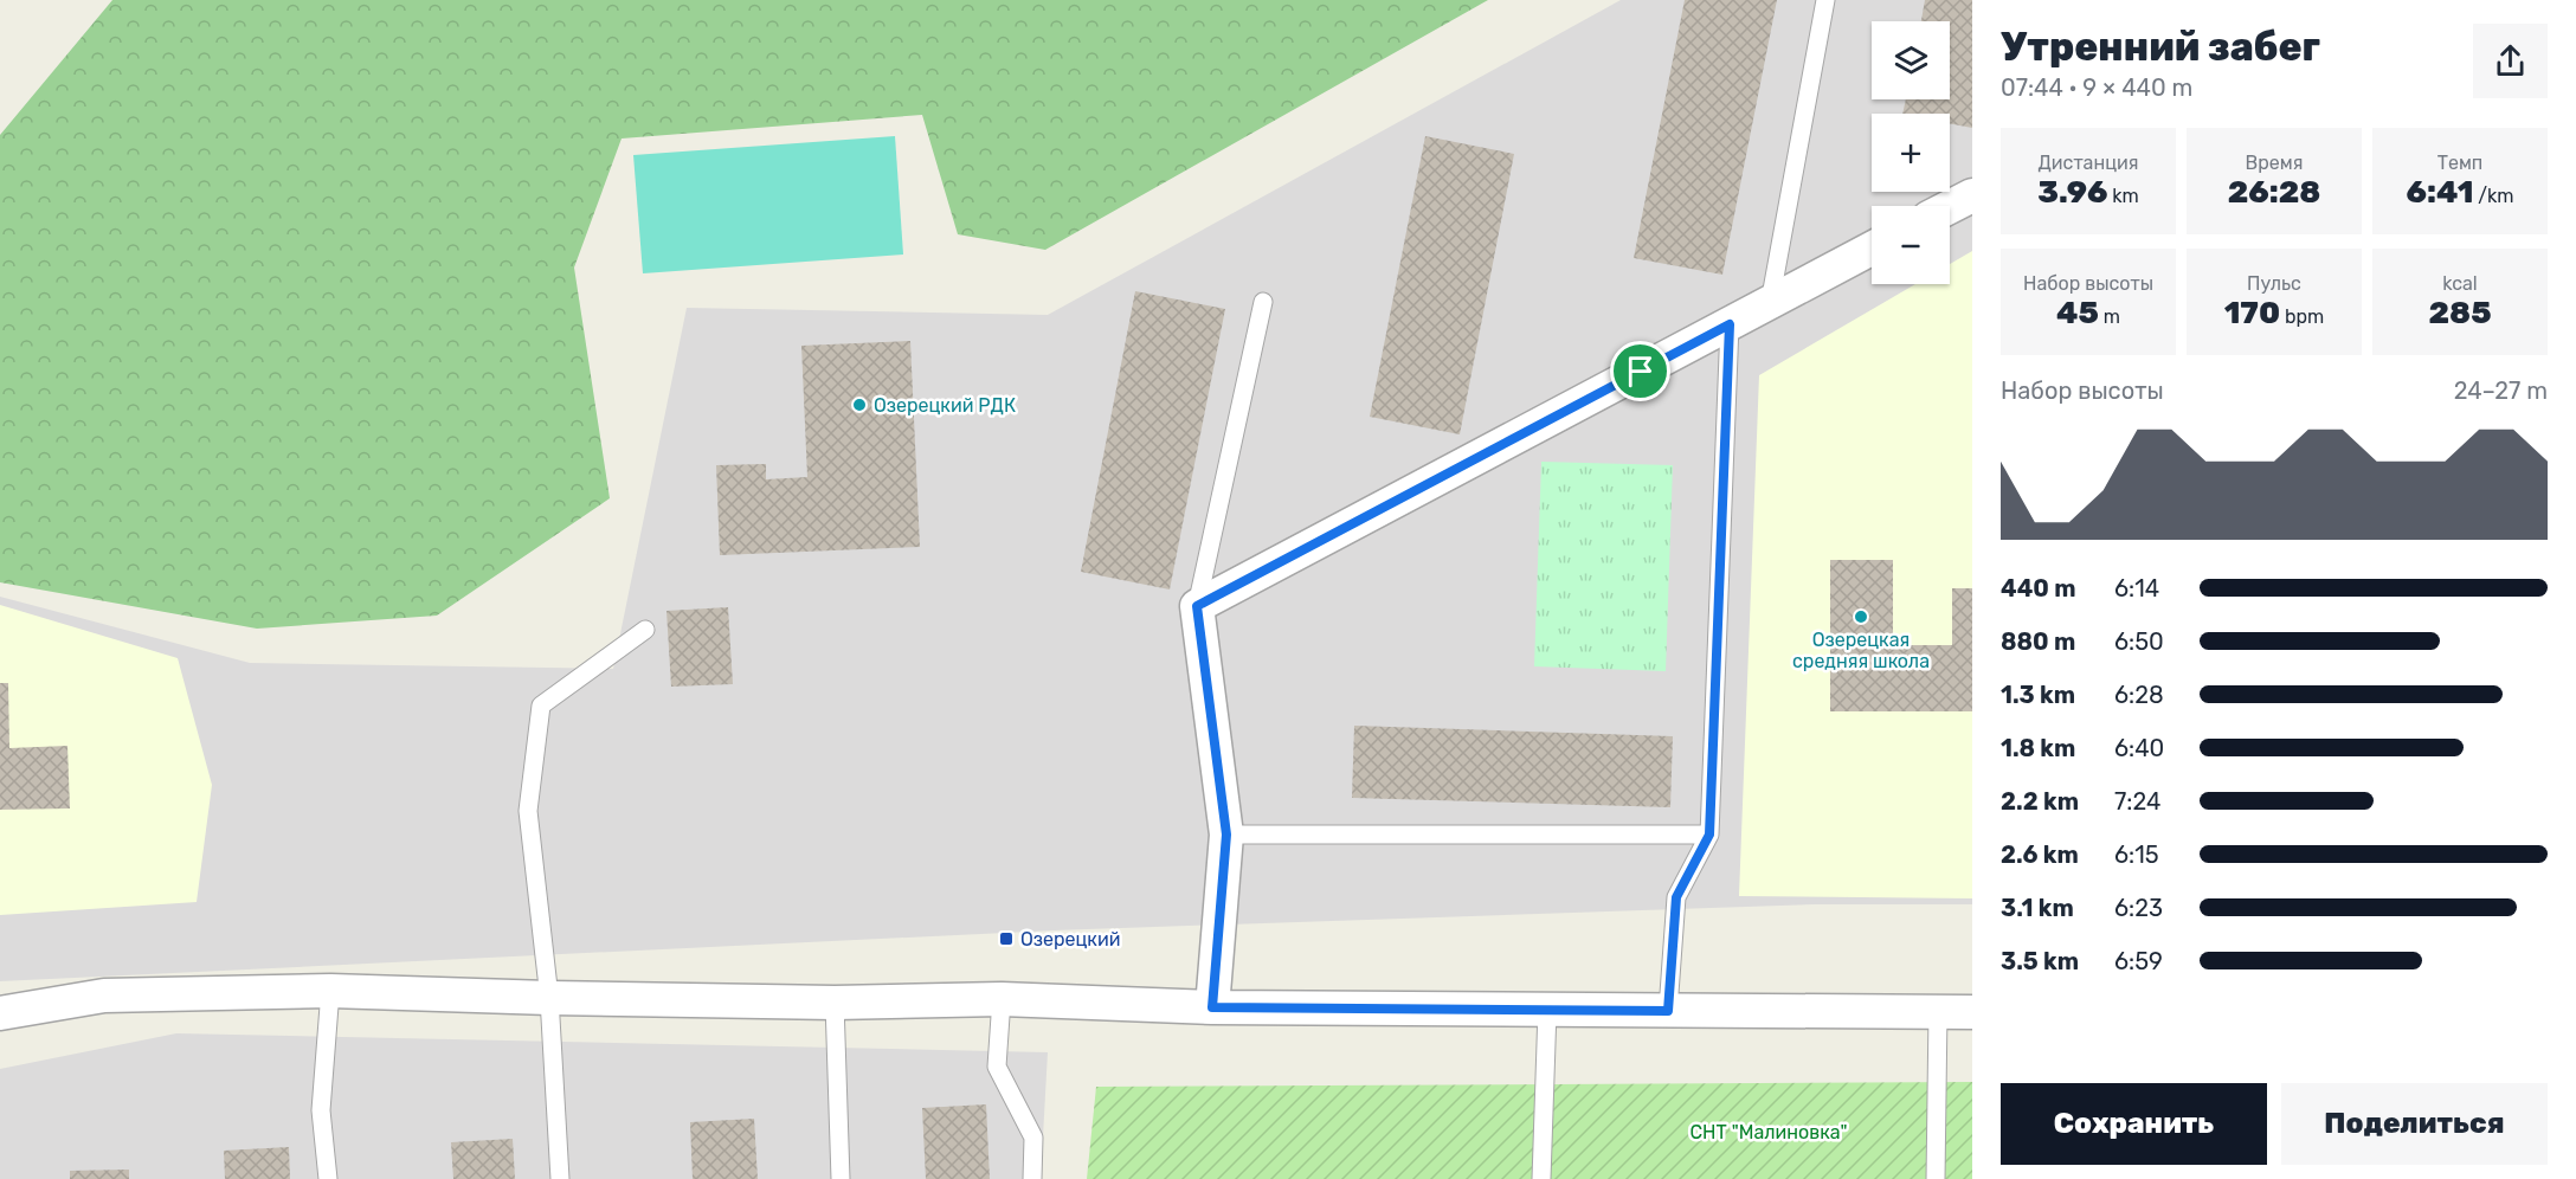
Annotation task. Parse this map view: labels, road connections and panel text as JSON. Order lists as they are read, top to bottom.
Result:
{
  "parks": ["СНТ \"Малиновка\""],
  "places": {
    "other": ["Озерецкий РДК", "Озерецкая средняя школа"],
    "transit": ["Озерецкий"]
  },
  "page": {
    "heading": ["Утренний забег", "07:44 · 9 × 440 m"],
    "map_buttons": ["+", "−"],
    "stats": [
      ["Дистанция", "3.96 km"],
      ["Время", "26:28"],
      ["Темп", "6:41 /km"],
      ["Набор высоты", "45 m"],
      ["Пульс", "170 bpm"],
      ["kcal", "285"]
    ],
    "chart": ["Набор высоты", "24–27 m"],
    "list": [
      {
        "name": "440 m",
        "note": "6:14"
      },
      {
        "name": "880 m",
        "note": "6:50"
      },
      {
        "name": "1.3 km",
        "note": "6:28"
      },
      {
        "name": "1.8 km",
        "note": "6:40"
      },
      {
        "name": "2.2 km",
        "note": "7:24"
      },
      {
        "name": "2.6 km",
        "note": "6:15"
      },
      {
        "name": "3.1 km",
        "note": "6:23"
      },
      {
        "name": "3.5 km",
        "note": "6:59"
      }
    ],
    "buttons": ["Сохранить", "Поделиться"]
  }
}
